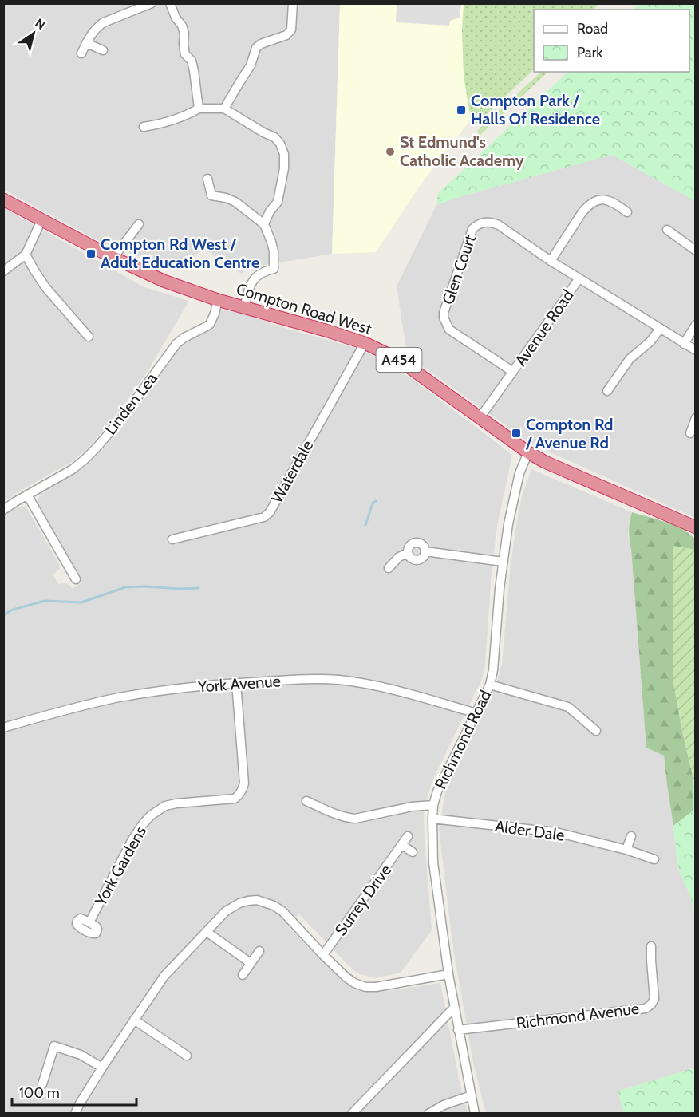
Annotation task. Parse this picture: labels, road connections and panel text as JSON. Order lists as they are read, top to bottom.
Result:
{
  "streets": {
    "highway": ["Compton Road West", "A454"],
    "street": [
      "Glen Court",
      "Avenue Road",
      "Linden Lea",
      "Waterdale",
      "York Avenue",
      "Richmond Road",
      "Alder Dale",
      "York Gardens",
      "Surrey Drive",
      "Richmond Avenue"
    ]
  },
  "crossings": [
    ["Glen Court", "Avenue Road"],
    ["Compton Road West", "Avenue Road"],
    ["Compton Road West", "A454"],
    ["Compton Road West", "Linden Lea"],
    ["Compton Road West", "Waterdale"],
    ["Compton Road West", "Richmond Road"],
    ["A454", "Richmond Road"],
    ["York Avenue", "Richmond Road"],
    ["York Avenue", "York Gardens"],
    ["Richmond Road", "Alder Dale"],
    ["Richmond Road", "Richmond Avenue"]
  ],
  "places": {
    "transit": ["Compton Park / Halls Of Residence", "Compton Rd West / Adult Education Centre", "Compton Rd / Avenue Rd"],
    "other": ["St Edmund's Catholic Academy"]
  },
  "legend": ["Road", "Park"],
  "scale_bar": "100 m",
  "north": "top right"
}
